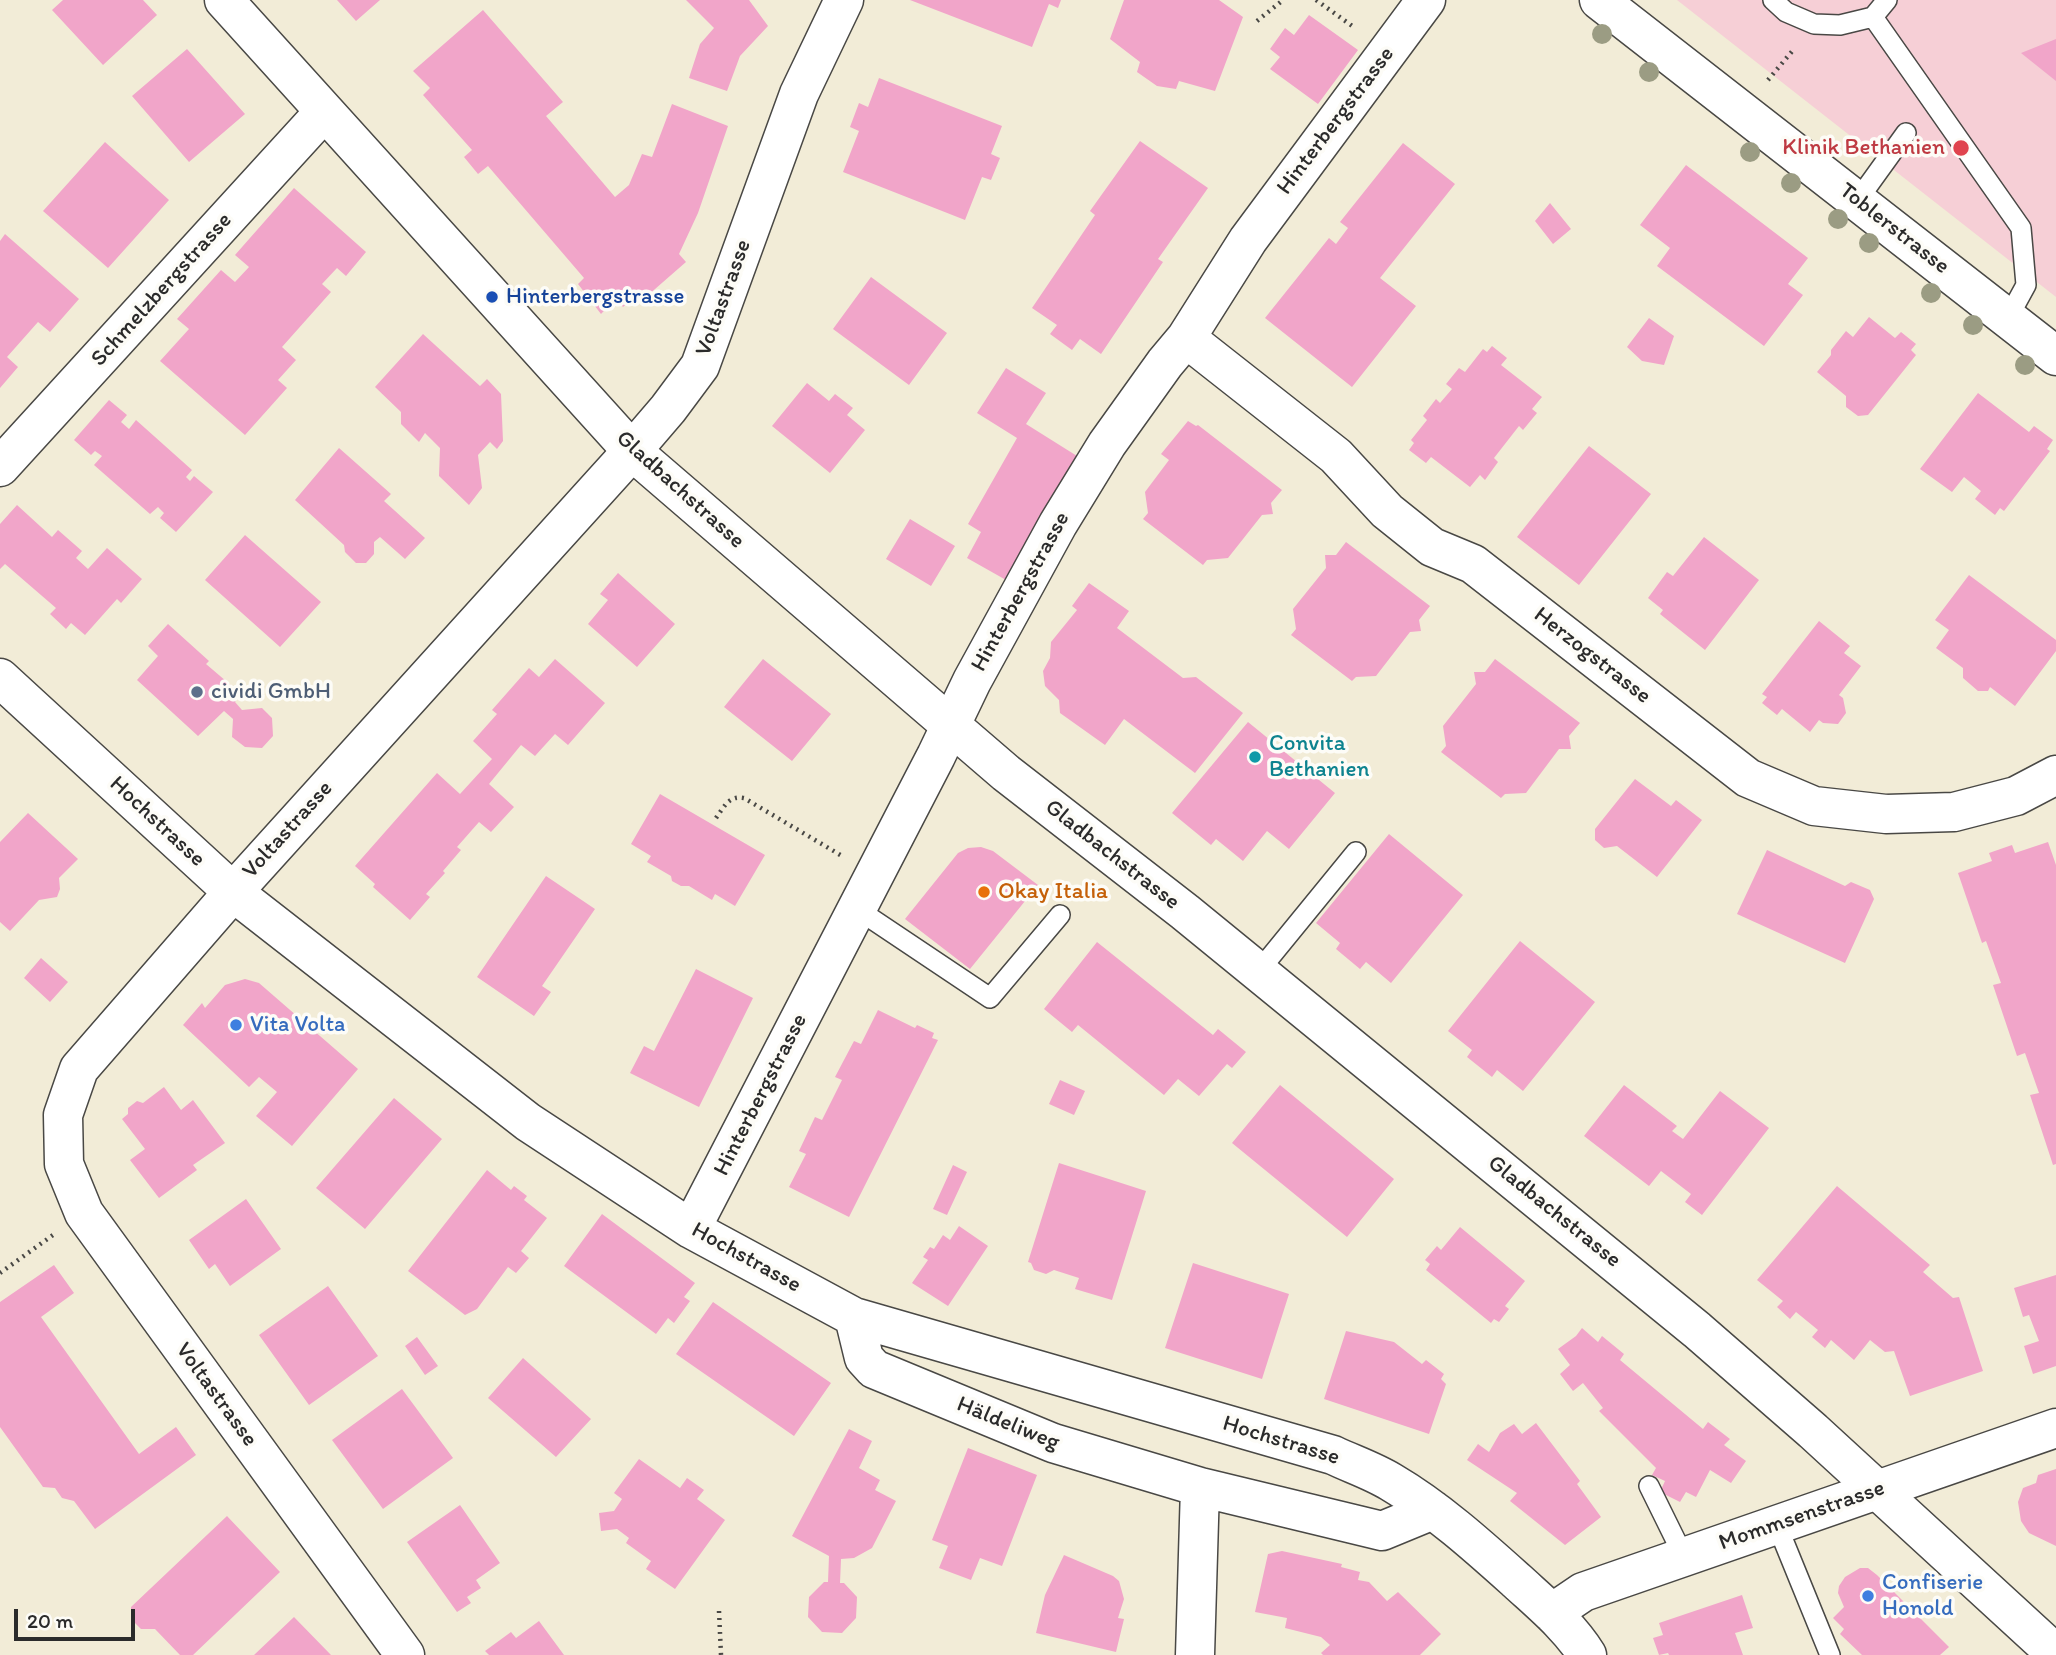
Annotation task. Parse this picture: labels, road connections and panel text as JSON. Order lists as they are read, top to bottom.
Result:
{
  "streets": {
    "street": [
      "Hinterbergstrasse",
      "Toblerstrasse",
      "Schmelzbergstrasse",
      "Voltastrasse",
      "Gladbachstrasse",
      "Herzogstrasse",
      "Hochstrasse",
      "Häldeliweg",
      "Mommsenstrasse"
    ]
  },
  "crossings": [
    ["Hinterbergstrasse", "Gladbachstrasse"],
    ["Hinterbergstrasse", "Herzogstrasse"],
    ["Hinterbergstrasse", "Hochstrasse"],
    ["Schmelzbergstrasse", "Gladbachstrasse"],
    ["Voltastrasse", "Gladbachstrasse"],
    ["Voltastrasse", "Hochstrasse"],
    ["Gladbachstrasse", "Mommsenstrasse"],
    ["Hochstrasse", "Häldeliweg"],
    ["Hochstrasse", "Mommsenstrasse"]
  ],
  "places": [
    "Klinik Bethanien",
    "Hinterbergstrasse",
    "cividi GmbH",
    "Convita Bethanien",
    "Okay Italia",
    "Vita Volta",
    "Confiserie Honold"
  ],
  "scale_bar": "20 m"
}
